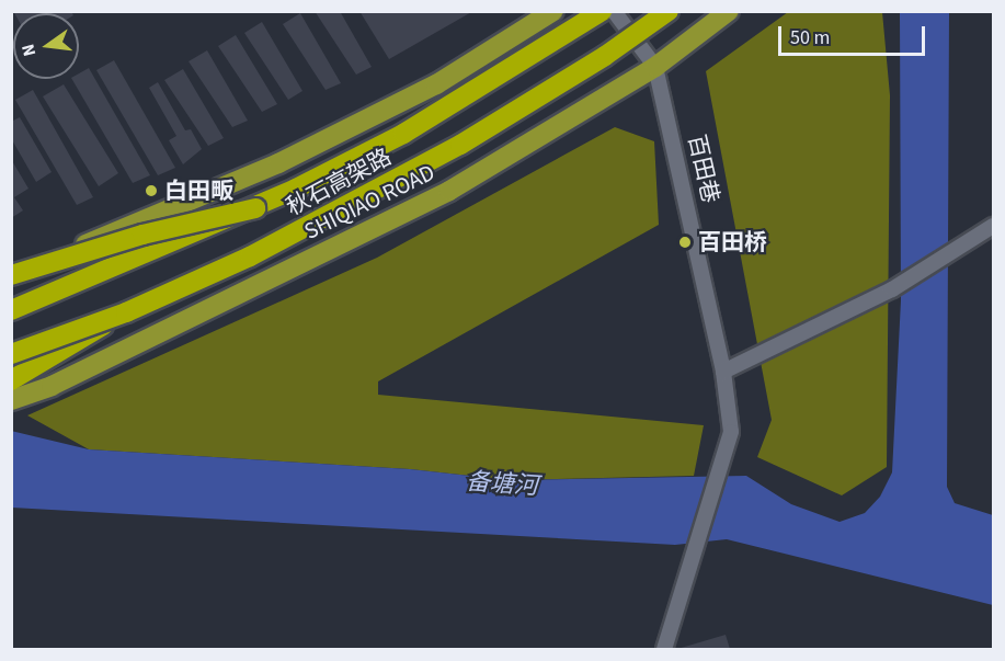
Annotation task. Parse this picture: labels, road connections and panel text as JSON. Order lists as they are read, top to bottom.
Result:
{
  "streets": {
    "highway": ["秋石高架路"],
    "main road": ["SHIQIAO ROAD"],
    "street": ["百田巷"]
  },
  "crossings": [
    ["百田巷", "SHIQIAO ROAD"]
  ],
  "water": ["备塘河"],
  "places": ["白田畈", "百田桥"],
  "scale_bar": "50 m",
  "north": "left"
}
